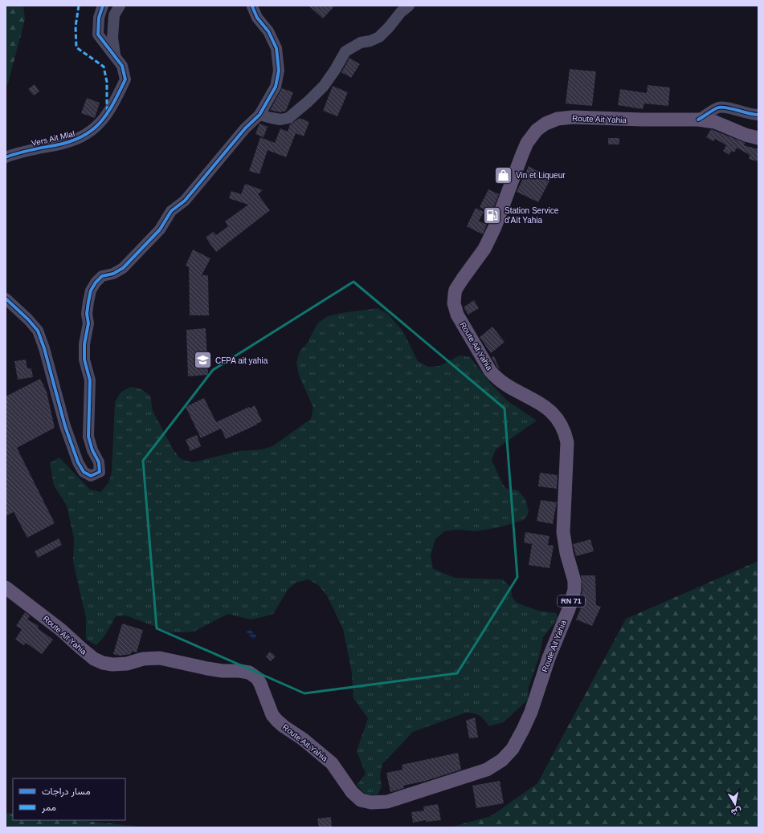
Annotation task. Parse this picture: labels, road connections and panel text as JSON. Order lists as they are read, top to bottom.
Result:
{
  "streets": {
    "main road": ["Route Ait Yahia", "RN 71"],
    "street": ["Vers Ait Mlal"]
  },
  "places": {
    "shop": ["Vin et Liqueur"],
    "fuel station": ["Station Service d'Aït Yahia"],
    "school or university": ["CFPA ait yahia"]
  },
  "legend": ["مسار دراجات", "ممر"],
  "north": "bottom"
}
